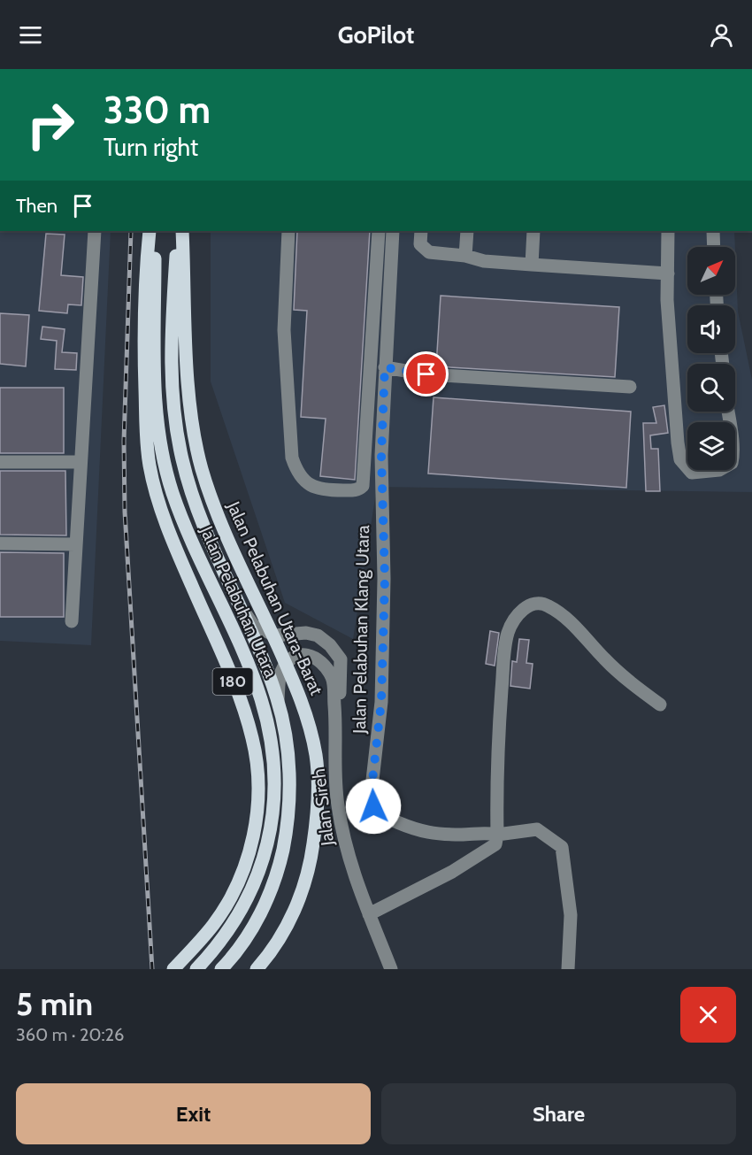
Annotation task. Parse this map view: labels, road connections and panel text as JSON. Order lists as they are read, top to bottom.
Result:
{
  "streets": {
    "main road": ["Jalan Pelabuhan Utara-Barat", "Jalan Pelabuhan Utara", "180"],
    "street": ["Jalan Pelabuhan Klang Utara", "Jalan Sireh"]
  },
  "north": "top right",
  "page": {
    "header": "GoPilot",
    "turn": ["330 m", "Turn right"],
    "then": "Then",
    "heading": ["5 min", "360 m · 20:26"],
    "buttons": ["Exit", "Share"]
  }
}
